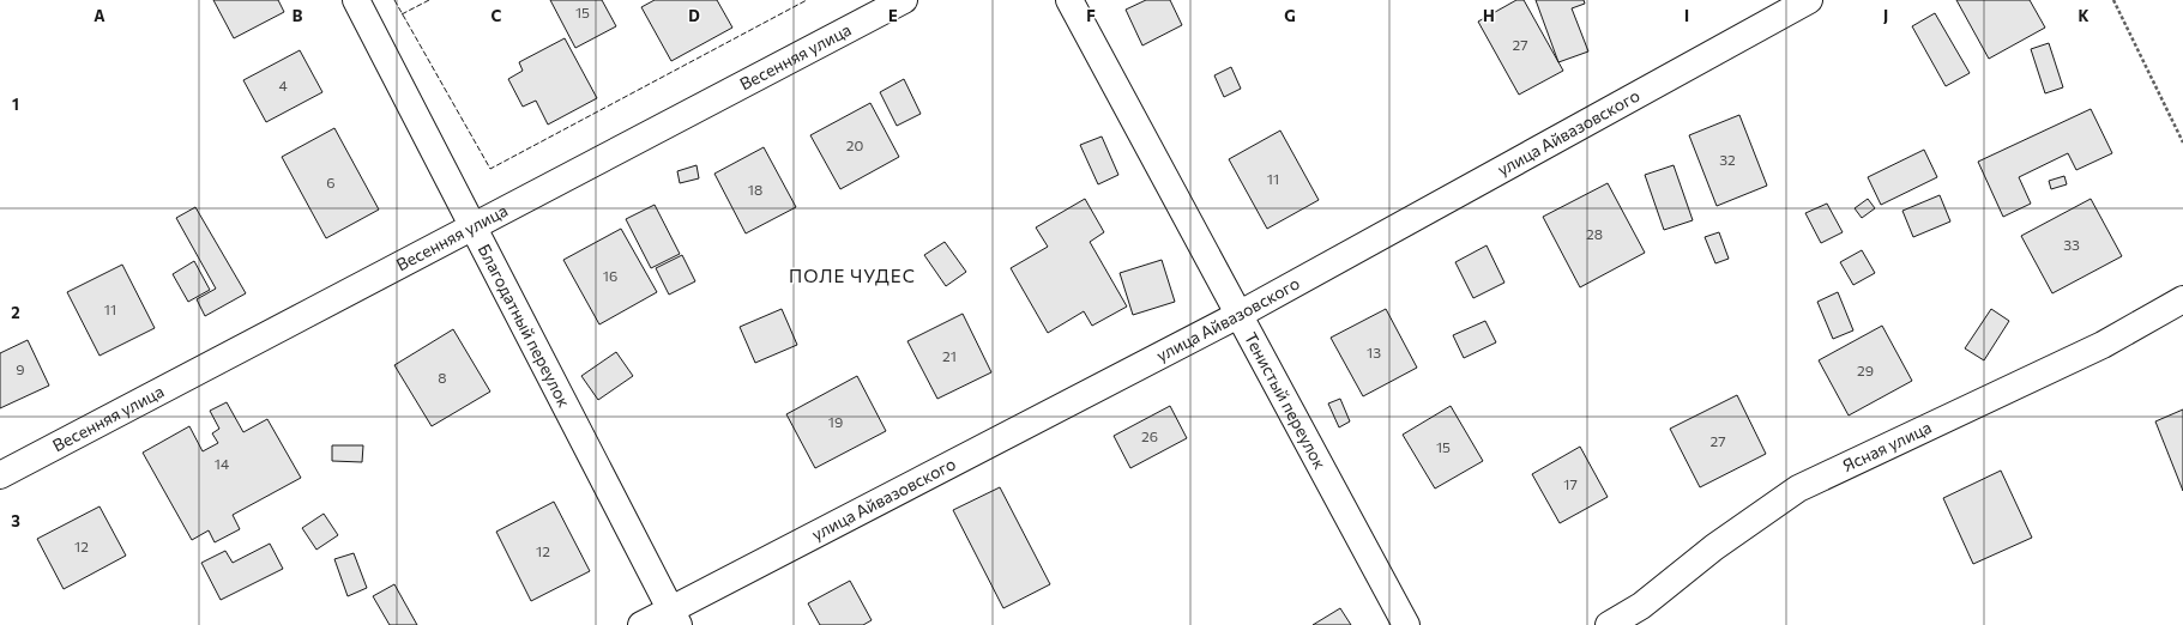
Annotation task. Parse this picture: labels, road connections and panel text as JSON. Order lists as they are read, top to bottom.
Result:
{
  "streets": {
    "street": [
      "Весенняя улица",
      "улица Айвазовского",
      "Благодатный переулок",
      "Тенистый переулок",
      "Ясная улица"
    ]
  },
  "crossings": [
    ["Весенняя улица", "Благодатный переулок"],
    ["улица Айвазовского", "Благодатный переулок"],
    ["улица Айвазовского", "Тенистый переулок"]
  ],
  "districts": ["ПОЛЕ ЧУДЕС"],
  "house_numbers": [
    "15",
    "27",
    "4",
    "20",
    "32",
    "11",
    "6",
    "18",
    "28",
    "33",
    "16",
    "11",
    "13",
    "21",
    "9",
    "29",
    "8",
    "19",
    "26",
    "27",
    "15",
    "14",
    "17",
    "12",
    "12"
  ],
  "grid": {
    "columns": [
      "A",
      "B",
      "C",
      "D",
      "E",
      "F",
      "G",
      "H",
      "I",
      "J",
      "K"
    ],
    "rows": ["1", "2", "3"]
  }
}
